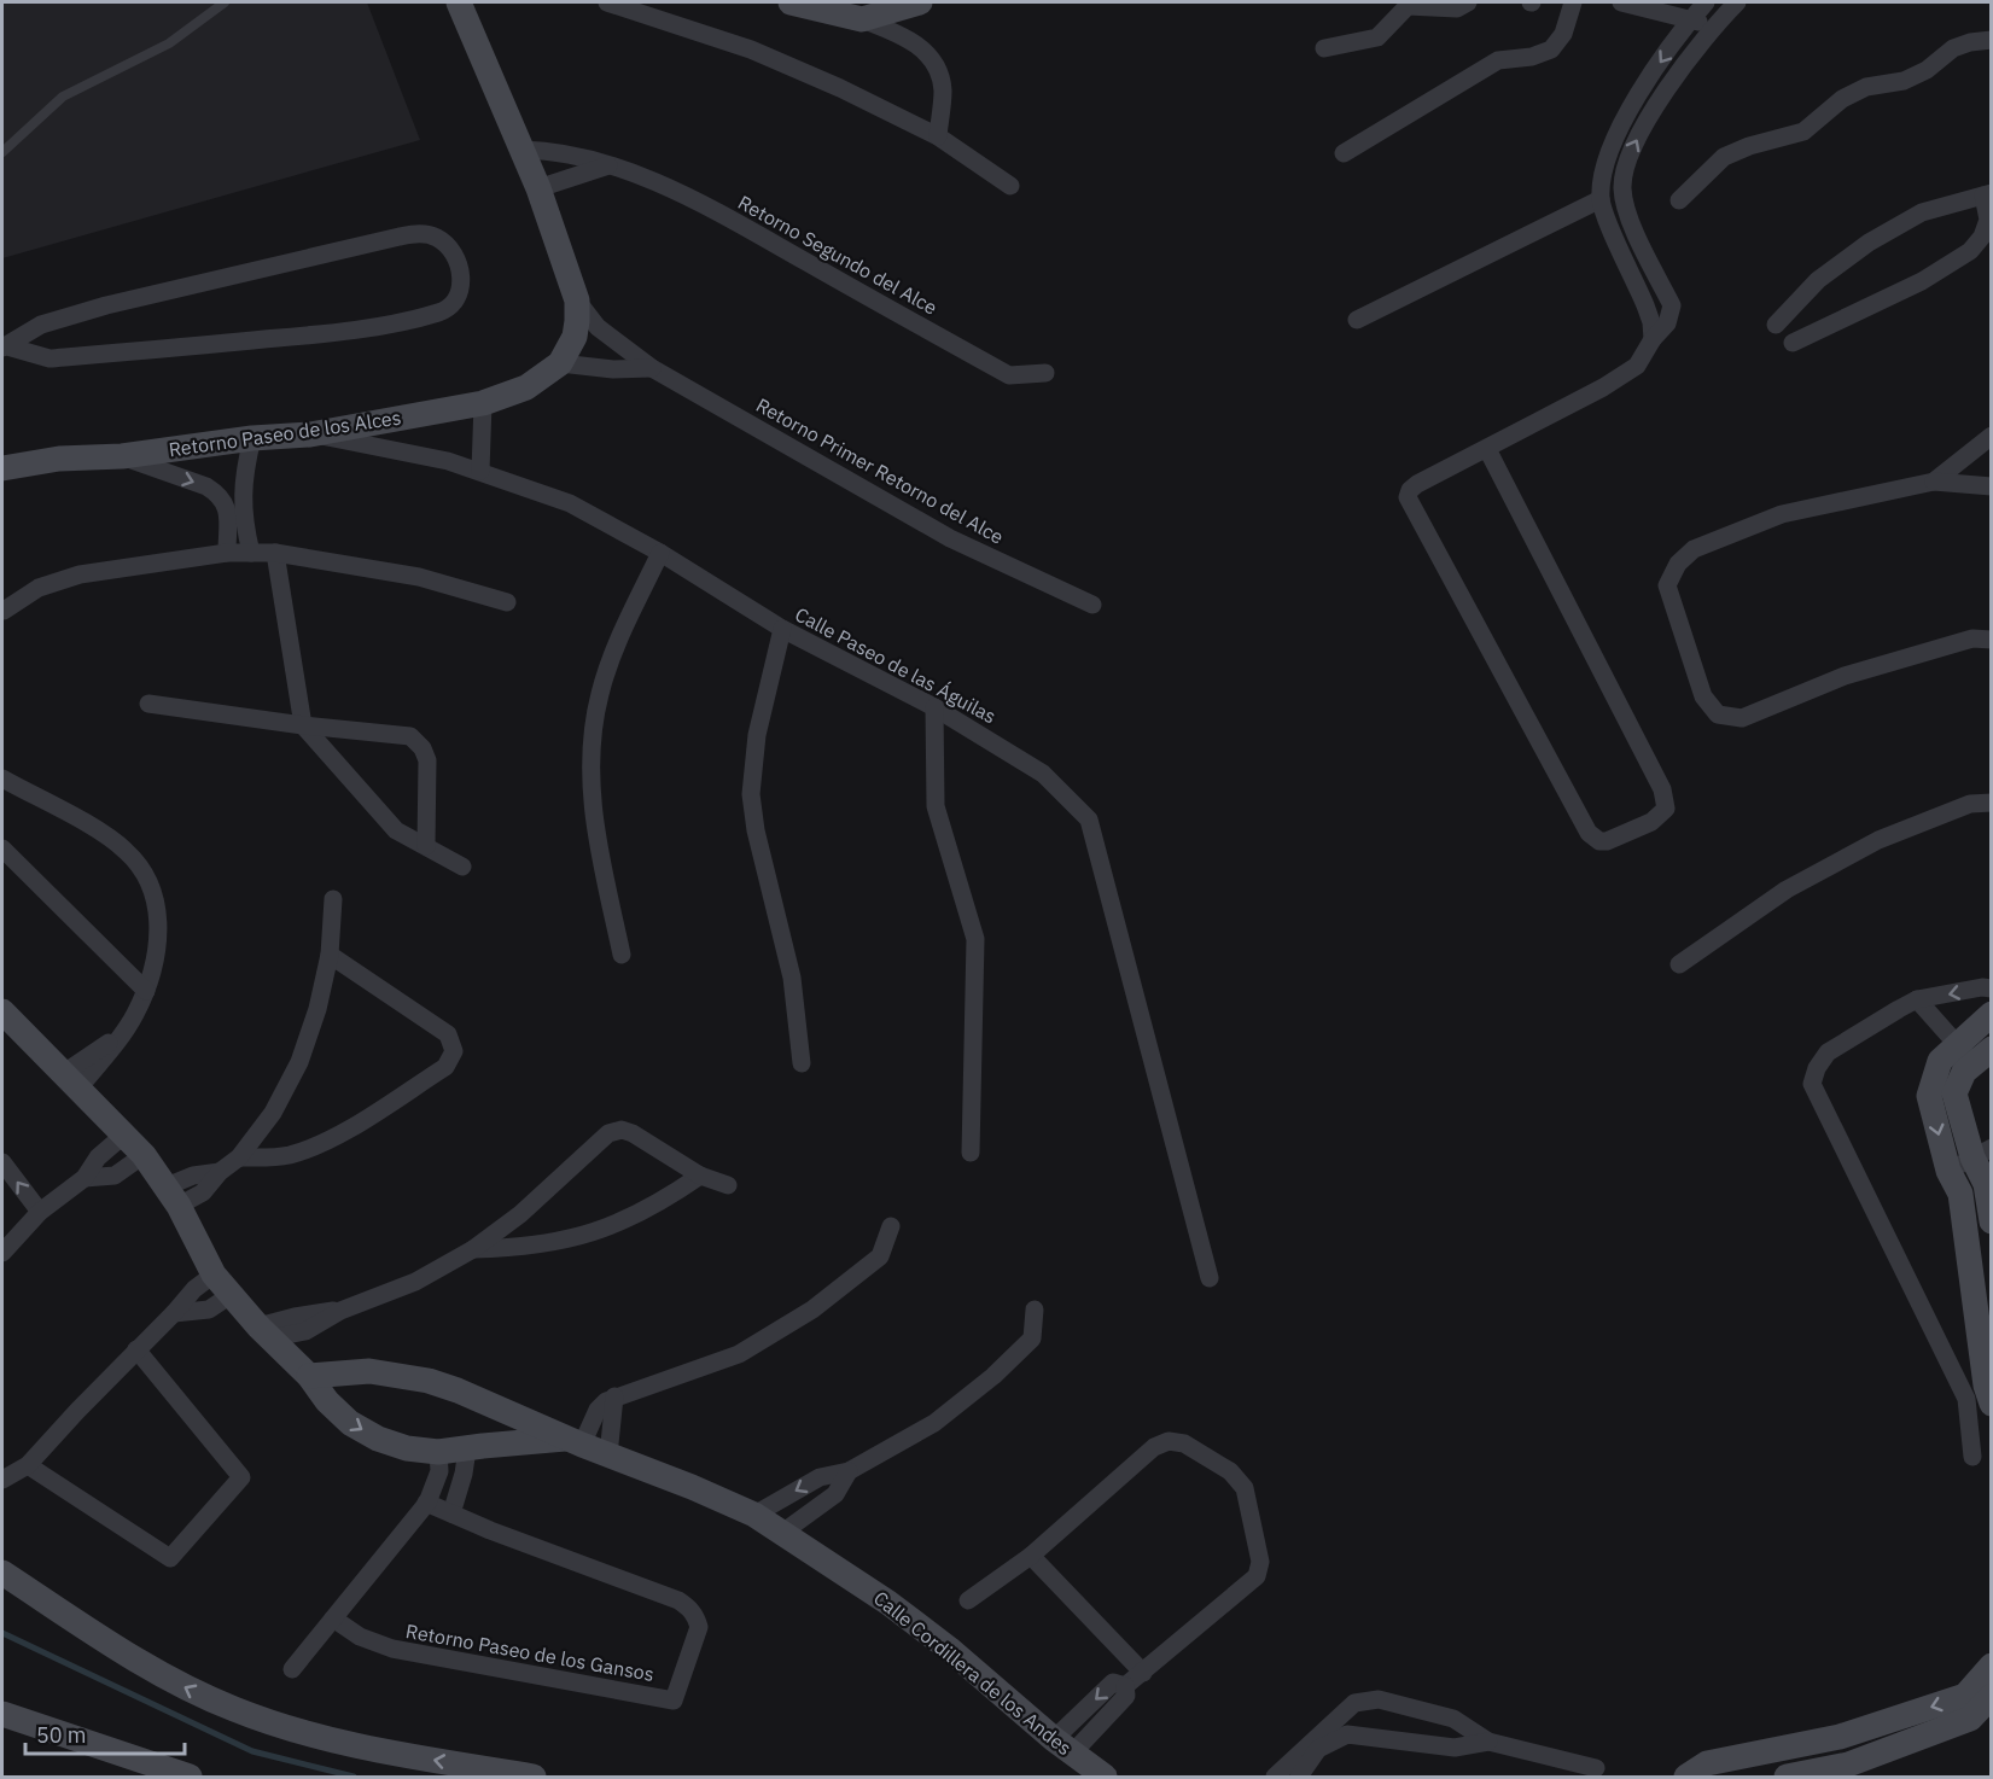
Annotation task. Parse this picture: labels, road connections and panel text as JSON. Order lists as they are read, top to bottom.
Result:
{
  "streets": {
    "street": [
      "Retorno Segundo del Alce",
      "Retorno Paseo de los Alces",
      "Retorno Primer Retorno del Alce",
      "Calle Paseo de las Águilas",
      "Retorno Paseo de los Gansos",
      "Calle Cordillera de los Andes"
    ]
  },
  "crossings": [
    ["Retorno Segundo del Alce", "Retorno Paseo de los Alces"],
    ["Retorno Paseo de los Alces", "Retorno Primer Retorno del Alce"],
    ["Retorno Paseo de los Alces", "Calle Paseo de las Águilas"]
  ],
  "scale_bar": "50 m"
}
